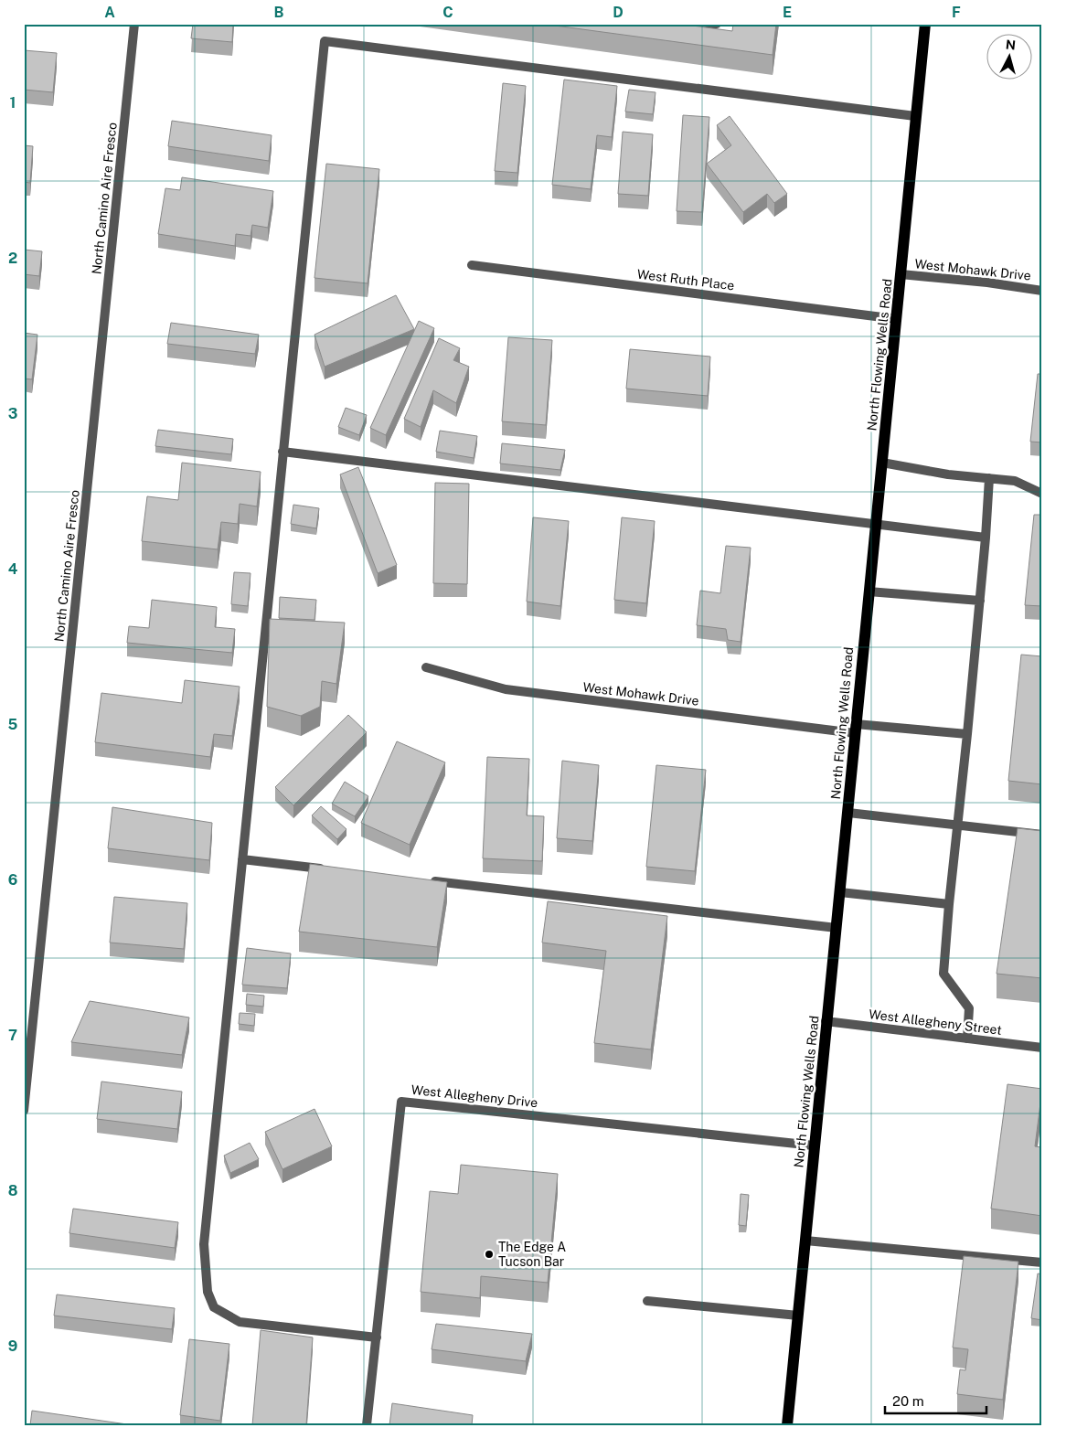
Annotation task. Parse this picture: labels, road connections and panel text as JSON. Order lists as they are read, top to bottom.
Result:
{
  "streets": {
    "main road": ["North Flowing Wells Road"],
    "street": [
      "North Camino Aire Fresco",
      "West Mohawk Drive",
      "West Ruth Place",
      "West Allegheny Street",
      "West Allegheny Drive"
    ]
  },
  "crossings": [
    ["West Mohawk Drive", "North Flowing Wells Road"],
    ["West Ruth Place", "North Flowing Wells Road"],
    ["North Flowing Wells Road", "West Allegheny Street"],
    ["North Flowing Wells Road", "West Allegheny Drive"]
  ],
  "places": ["The Edge A Tucson Bar"],
  "scale_bar": "20 m",
  "north": "top",
  "grid": {
    "columns": [
      "A",
      "B",
      "C",
      "D",
      "E",
      "F"
    ],
    "rows": [
      "1",
      "2",
      "3",
      "4",
      "5",
      "6",
      "7",
      "8",
      "9"
    ]
  }
}
